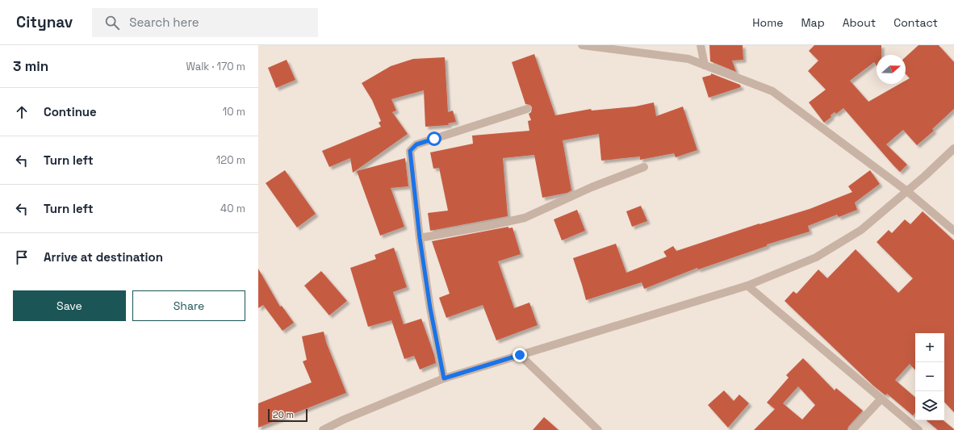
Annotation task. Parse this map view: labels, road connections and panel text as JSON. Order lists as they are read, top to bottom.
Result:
{
  "scale_bar": "20 m",
  "north": "right",
  "page": {
    "header": "Citynav",
    "search": "Search here",
    "nav": [
      "Home",
      "Map",
      "About",
      "Contact"
    ],
    "heading": ["3 min", "Walk · 170 m"],
    "list": [
      ["Continue", "10 m"],
      ["Turn left", "120 m"],
      ["Turn left", "40 m"],
      "Arrive at destination"
    ],
    "buttons": ["Save", "Share"],
    "map_buttons": ["+", "−"],
    "scale": "20 m"
  }
}
